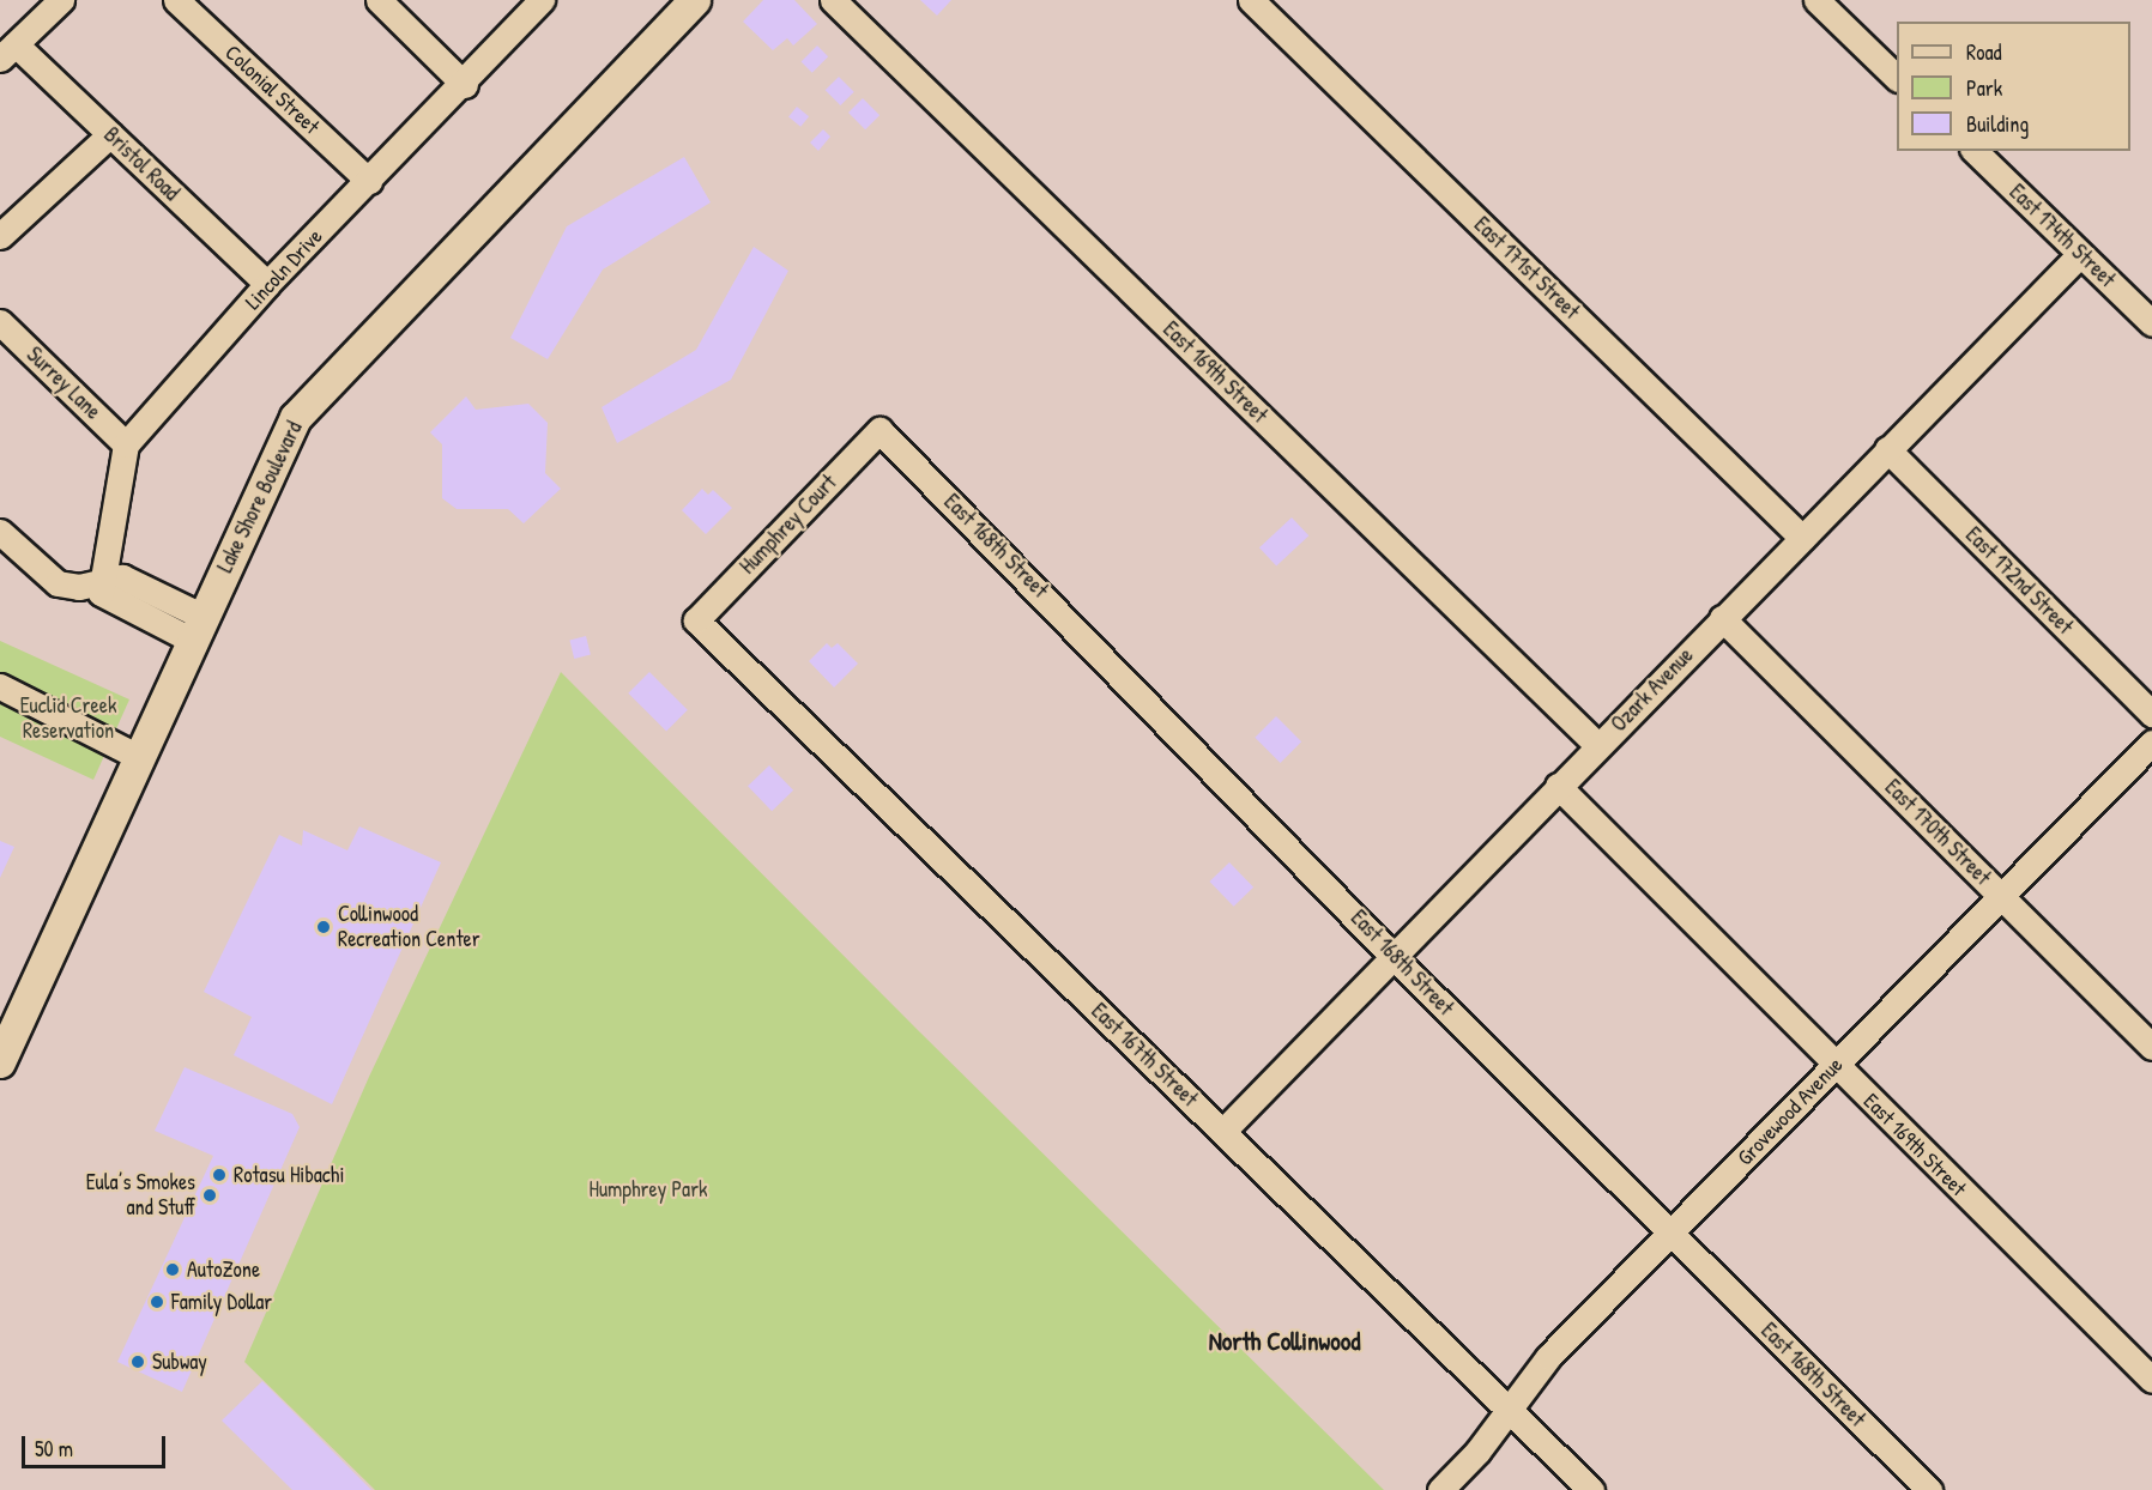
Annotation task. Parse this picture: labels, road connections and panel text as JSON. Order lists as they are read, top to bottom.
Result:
{
  "streets": {
    "main road": ["Lake Shore Boulevard"],
    "street": [
      "Colonial Street",
      "Bristol Road",
      "East 174th Street",
      "East 171st Street",
      "Lincoln Drive",
      "East 169th Street",
      "Surrey Lane",
      "Humphrey Court",
      "East 168th Street",
      "East 172nd Street",
      "Ozark Avenue",
      "East 170th Street",
      "East 167th Street",
      "Grovewood Avenue"
    ]
  },
  "crossings": [
    ["Colonial Street", "Lincoln Drive"],
    ["Bristol Road", "Lincoln Drive"],
    ["East 174th Street", "Ozark Avenue"],
    ["East 171st Street", "Ozark Avenue"],
    ["Lincoln Drive", "Surrey Lane"],
    ["East 169th Street", "Ozark Avenue"],
    ["East 169th Street", "Grovewood Avenue"],
    ["Humphrey Court", "East 168th Street"],
    ["Humphrey Court", "East 167th Street"],
    ["East 168th Street", "Ozark Avenue"],
    ["East 168th Street", "Grovewood Avenue"],
    ["East 172nd Street", "Ozark Avenue"],
    ["Ozark Avenue", "East 170th Street"],
    ["Ozark Avenue", "East 167th Street"],
    ["East 170th Street", "Grovewood Avenue"],
    ["East 167th Street", "Grovewood Avenue"]
  ],
  "districts": ["North Collinwood"],
  "parks": ["Euclid Creek Reservation", "Humphrey Park"],
  "places": [
    "Collinwood Recreation Center",
    "Rotasu Hibachi",
    "Eula’s Smokes and Stuff",
    "AutoZone",
    "Family Dollar",
    "Subway"
  ],
  "legend": ["Road", "Park", "Building"],
  "scale_bar": "50 m"
}
